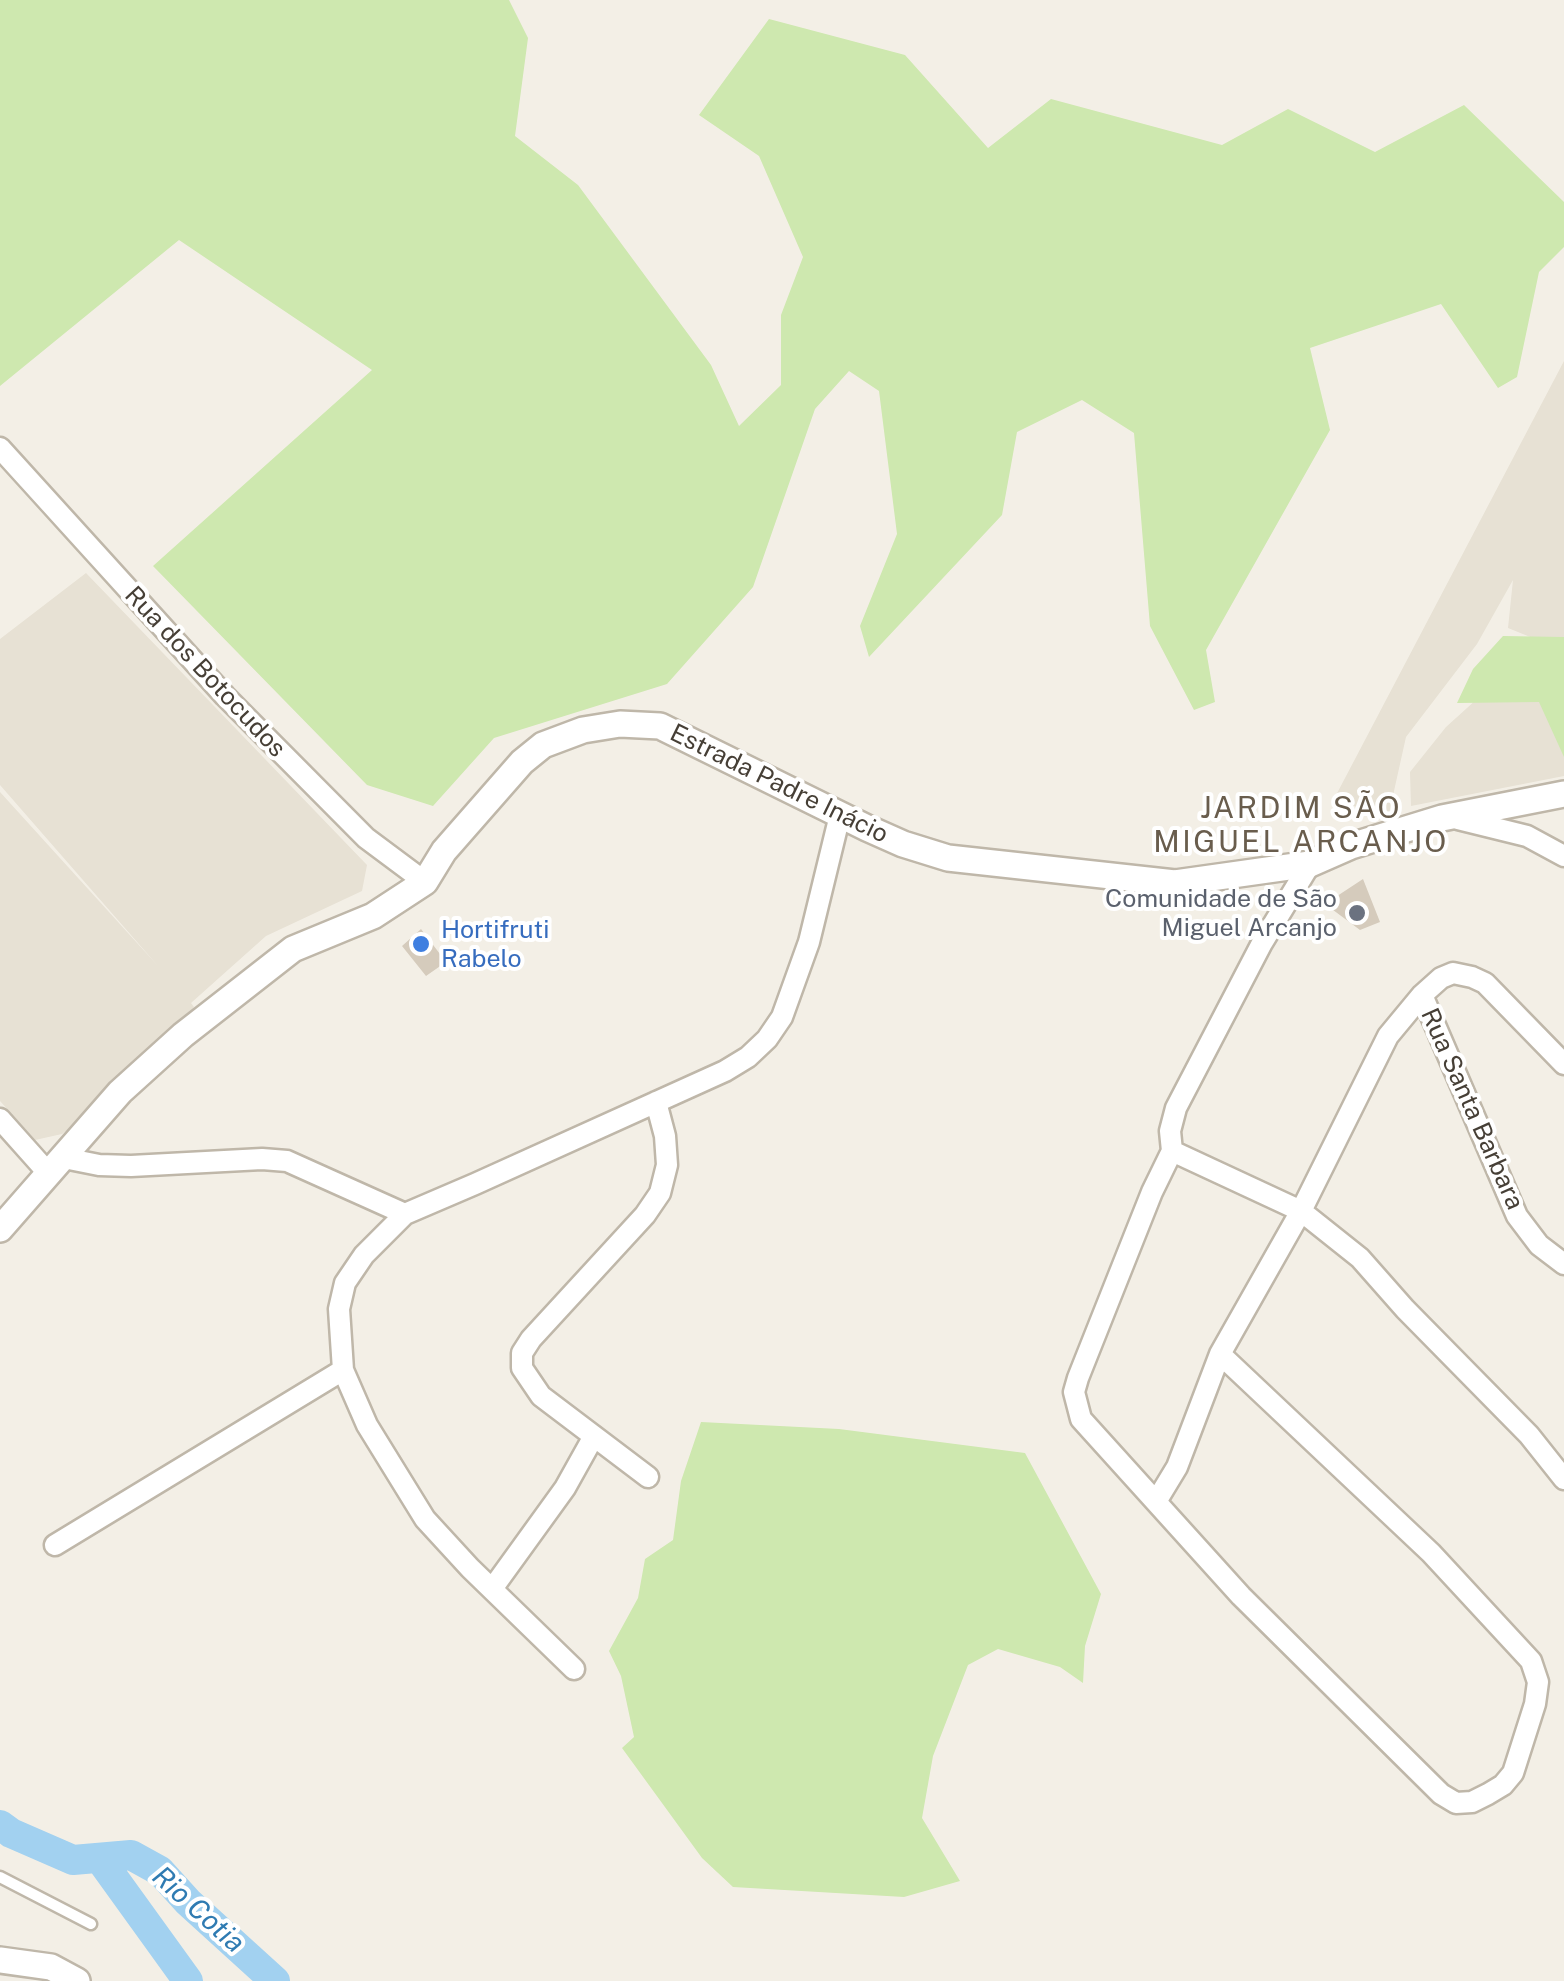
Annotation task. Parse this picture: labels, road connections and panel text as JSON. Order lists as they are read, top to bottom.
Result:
{
  "streets": {
    "street": ["Rua dos Botocudos", "Estrada Padre Inácio", "Rua Santa Barbara"]
  },
  "crossings": [
    ["Rua dos Botocudos", "Estrada Padre Inácio"]
  ],
  "districts": ["JARDIM SÃO MIGUEL ARCANJO"],
  "water": ["Rio Cotia"],
  "places": ["Comunidade de São Miguel Arcanjo", "Hortifruti Rabelo"]
}
